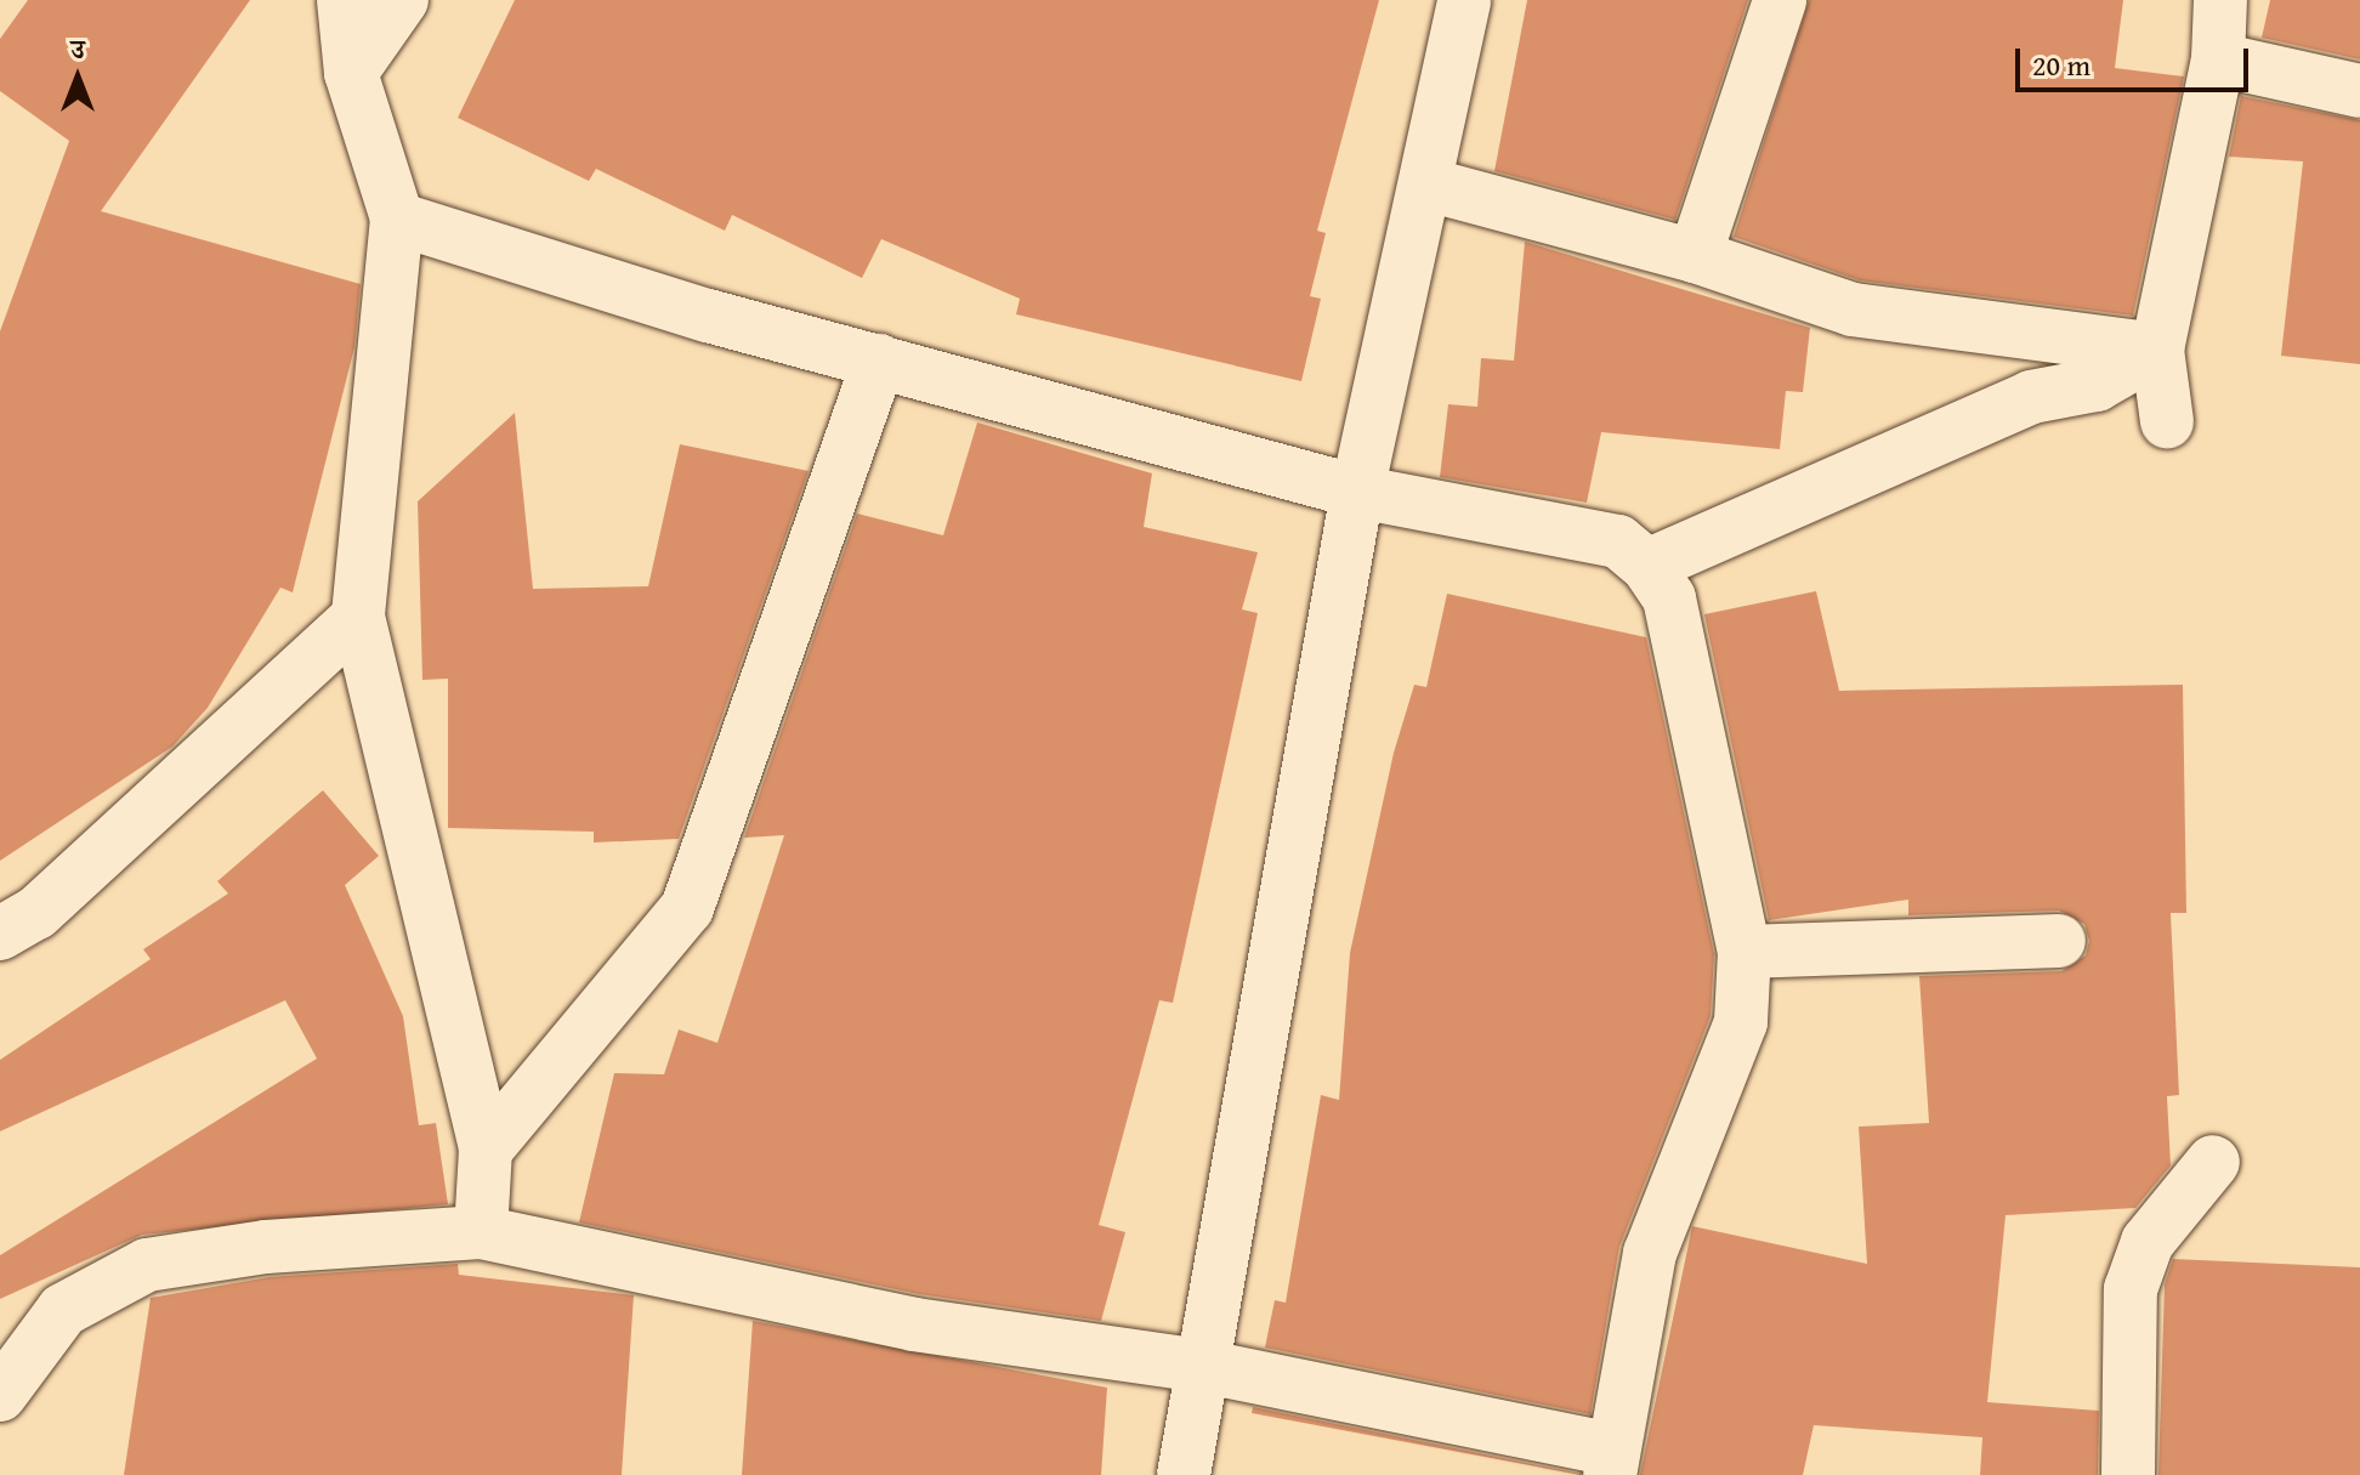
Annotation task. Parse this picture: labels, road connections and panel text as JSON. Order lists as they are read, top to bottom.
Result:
{
  "scale_bar": "20 m",
  "north": "top"
}
